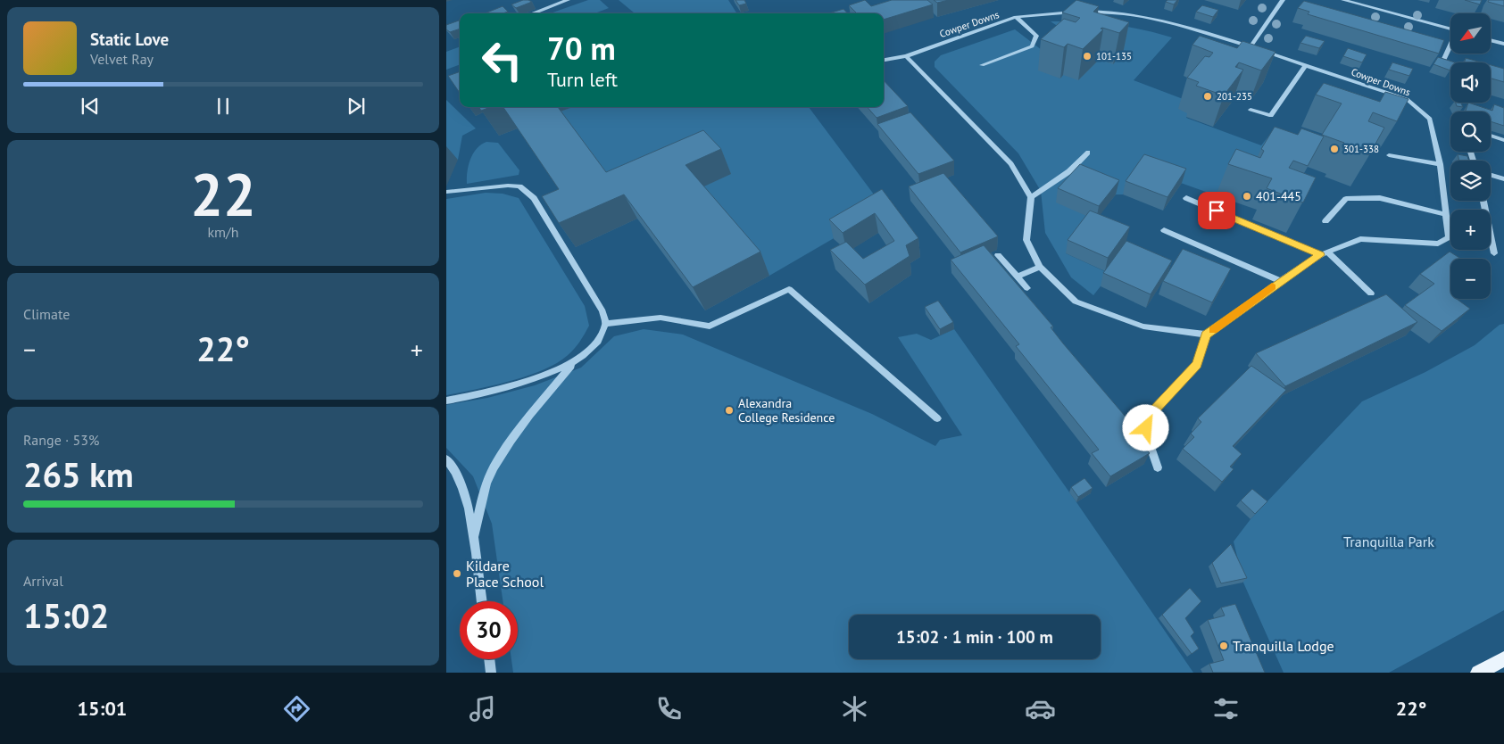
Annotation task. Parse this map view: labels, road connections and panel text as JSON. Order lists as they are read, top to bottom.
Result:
{
  "streets": {
    "street": ["Cowper Downs"]
  },
  "parks": ["Tranquilla Park"],
  "places": [
    "101-135",
    "201-235",
    "301-338",
    "401-445",
    "Alexandra College Residence",
    "Kildare Place School",
    "Tranquilla Lodge"
  ],
  "north": "bottom left",
  "page": {
    "map_buttons": ["+", "−"],
    "turn": ["70 m", "Turn left"],
    "song": ["Static Love", "Velvet Ray"],
    "tile": [
      ["22", "km/h"],
      "Climate",
      ["Range · 53%", "265 km"],
      ["Arrival", "15:02"]
    ],
    "heat": ["−", "22°", "+"],
    "limit": "30",
    "trip": "15:02 · 1 min · 100 m",
    "tabs": ["15:01", "22°"]
  }
}
